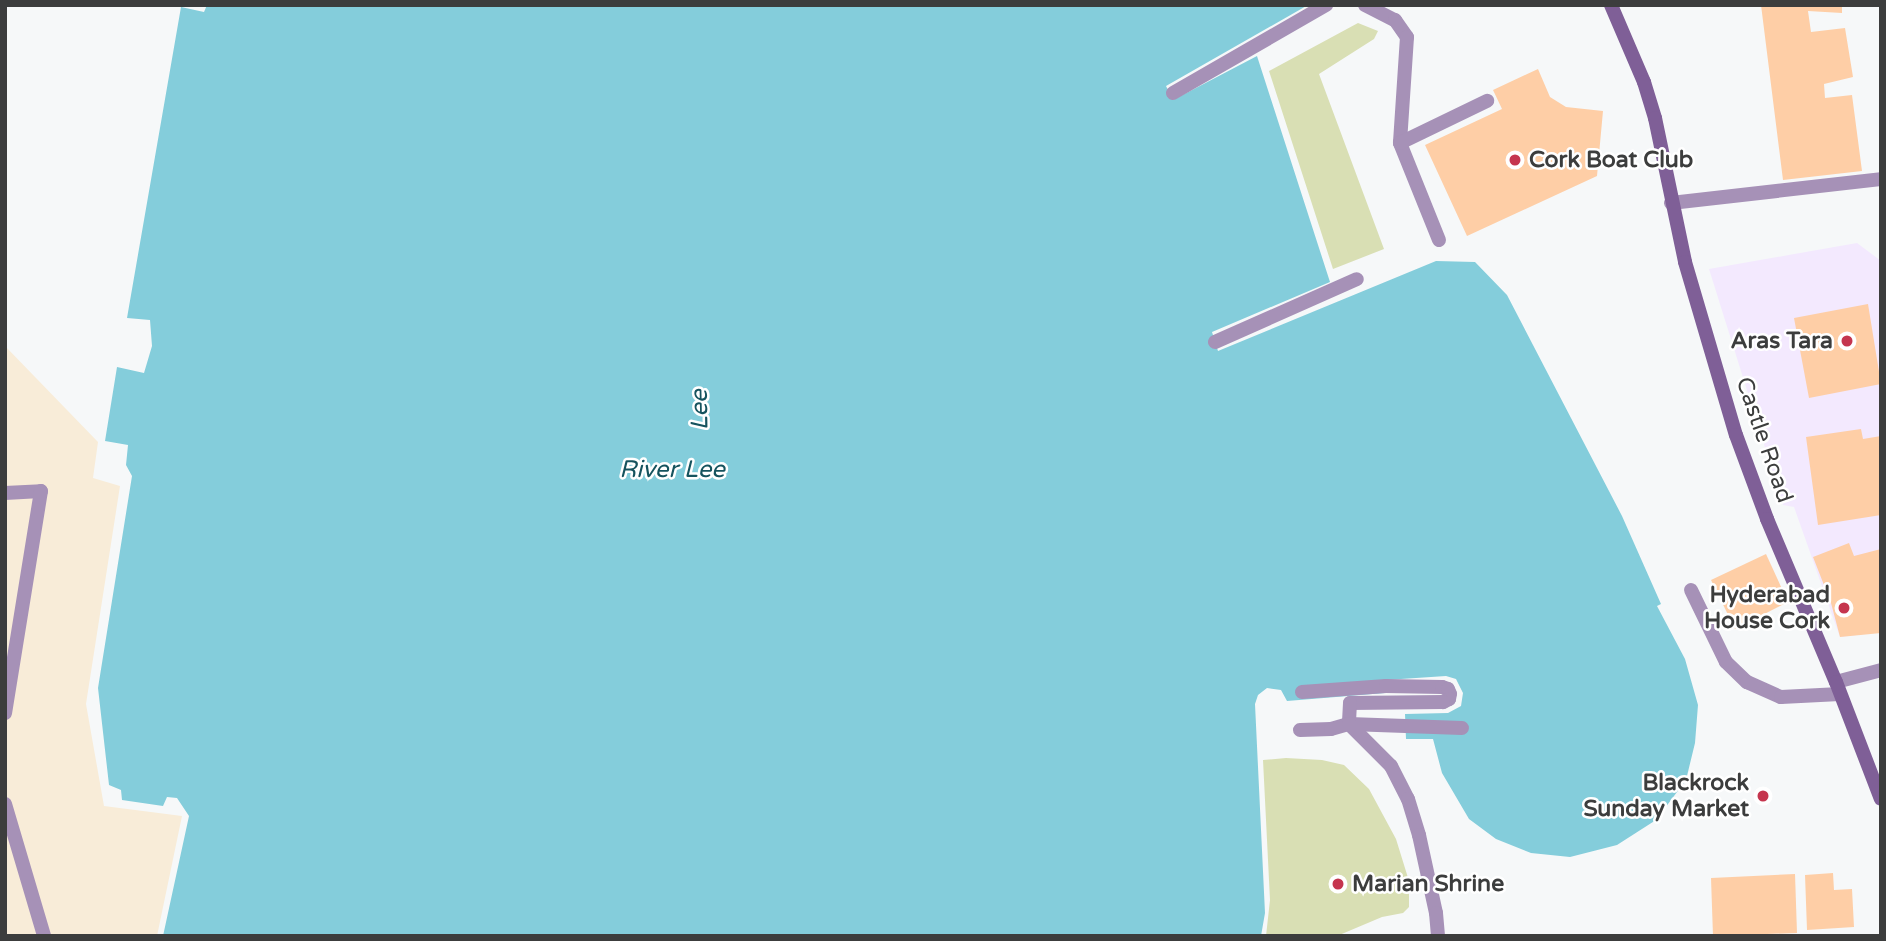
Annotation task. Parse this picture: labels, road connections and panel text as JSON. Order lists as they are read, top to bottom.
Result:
{
  "streets": {
    "main road": ["Castle Road"]
  },
  "water": ["Lee", "River Lee"],
  "places": [
    "Cork Boat Club",
    "Aras Tara",
    "Hyderabad House Cork",
    "Blackrock Sunday Market",
    "Marian Shrine"
  ]
}
